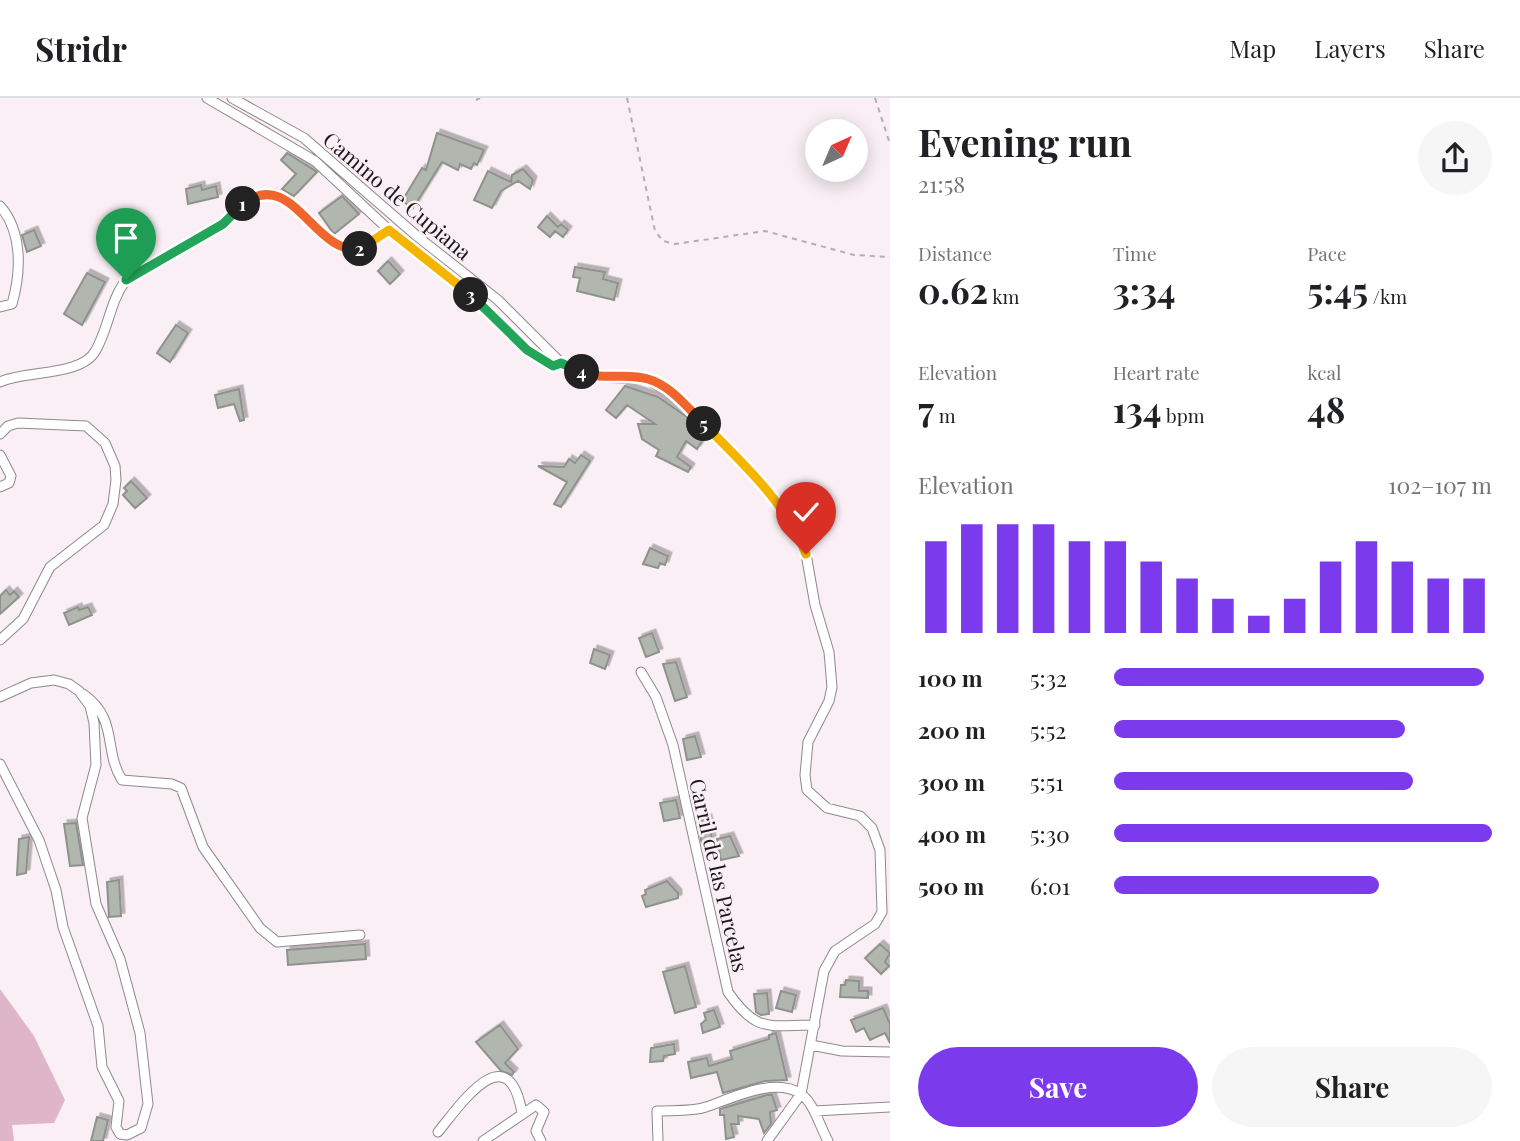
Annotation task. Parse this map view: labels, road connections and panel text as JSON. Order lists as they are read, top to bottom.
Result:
{
  "streets": {
    "street": ["Camino de Cupiana", "Carril de las Parcelas"]
  },
  "crossings": [
    ["Camino de Cupiana", "Carril de las Parcelas"]
  ],
  "north": "top right",
  "page": {
    "header": "Stridr",
    "nav": ["Map", "Layers", "Share"],
    "heading": ["Evening run", "21:58"],
    "pins": [
      "1",
      "2",
      "3",
      "4",
      "5"
    ],
    "stats": [
      ["Distance", "0.62 km"],
      ["Time", "3:34"],
      ["Pace", "5:45 /km"],
      ["Elevation", "7 m"],
      ["Heart rate", "134 bpm"],
      ["kcal", "48"]
    ],
    "chart": ["Elevation", "102–107 m"],
    "list": [
      {
        "name": "100 m",
        "note": "5:32"
      },
      {
        "name": "200 m",
        "note": "5:52"
      },
      {
        "name": "300 m",
        "note": "5:51"
      },
      {
        "name": "400 m",
        "note": "5:30"
      },
      {
        "name": "500 m",
        "note": "6:01"
      }
    ],
    "buttons": ["Save", "Share"]
  }
}
